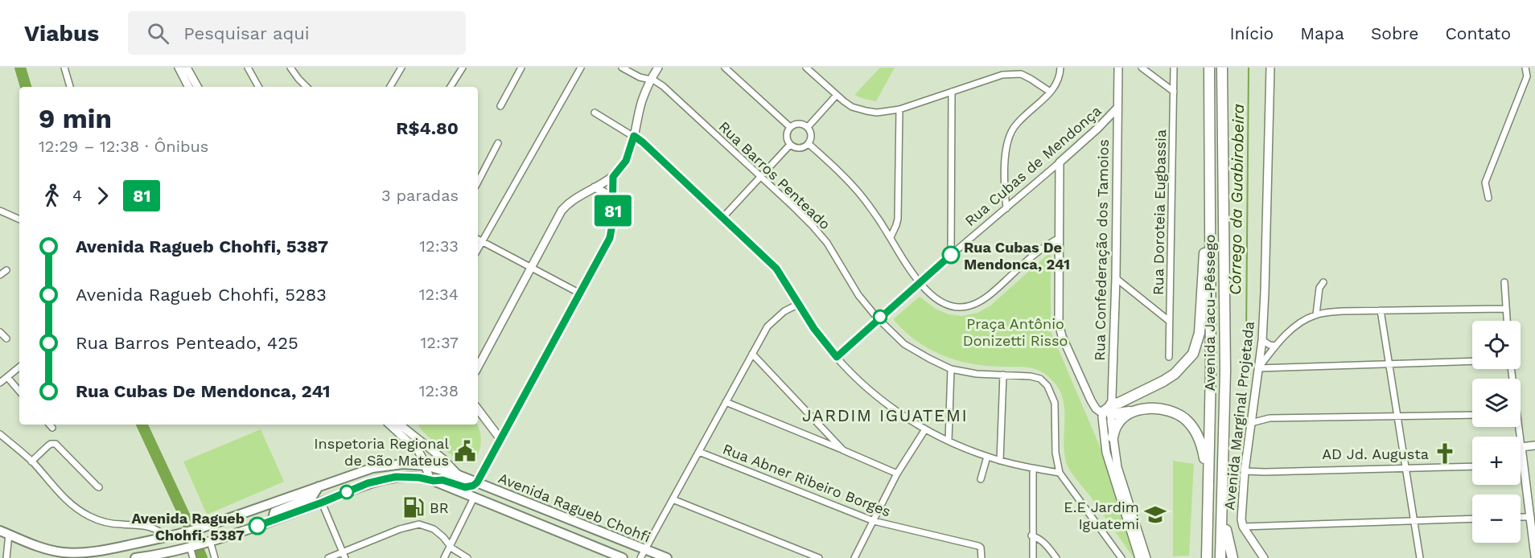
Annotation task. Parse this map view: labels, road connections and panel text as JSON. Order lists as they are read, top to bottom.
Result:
{
  "streets": {
    "highway": ["Avenida Jacu-Pêssego"],
    "main road": [
      "Rua Cubas de Mendonça",
      "Rua Confederação dos Tamoios",
      "Avenida Marginal Projetada",
      "Avenida Ragueb Chohfi"
    ],
    "street": ["Rua Barros Penteado", "Rua Doroteia Eugbassia", "Rua Abner Ribeiro Borges"]
  },
  "crossings": [
    ["Rua Cubas de Mendonça", "Rua Barros Penteado"],
    ["Rua Cubas de Mendonça", "Rua Confederação dos Tamoios"]
  ],
  "districts": ["JARDIM IGUATEMI"],
  "water": ["Córrego da Guabirobeira"],
  "parks": ["Praça Antônio Donizetti Risso"],
  "places": {
    "other": ["Rua Cubas De Mendonca, 241", "Avenida Ragueb Chohfi, 5387"],
    "public building": ["Inspetoria Regional de São Mateus"],
    "church": ["AD Jd. Augusta"],
    "fuel station": ["BR"],
    "school or university": ["E.E Jardim Iguatemi"]
  },
  "lines": ["bus line 81"],
  "page": {
    "header": "Viabus",
    "search": "Pesquisar aqui",
    "nav": [
      "Início",
      "Mapa",
      "Sobre",
      "Contato"
    ],
    "on_map": "81",
    "heading": ["9 min", "12:29 – 12:38 · Ônibus", "R$4.80"],
    "legs": ["4", "81", "3 paradas"],
    "list": [
      {
        "name": "Avenida Ragueb Chohfi, 5387",
        "value": "12:33"
      },
      {
        "name": "Avenida Ragueb Chohfi, 5283",
        "value": "12:34"
      },
      {
        "name": "Rua Barros Penteado, 425",
        "value": "12:37"
      },
      {
        "name": "Rua Cubas De Mendonca, 241",
        "value": "12:38"
      }
    ],
    "map_buttons": ["+", "−"]
  }
}
